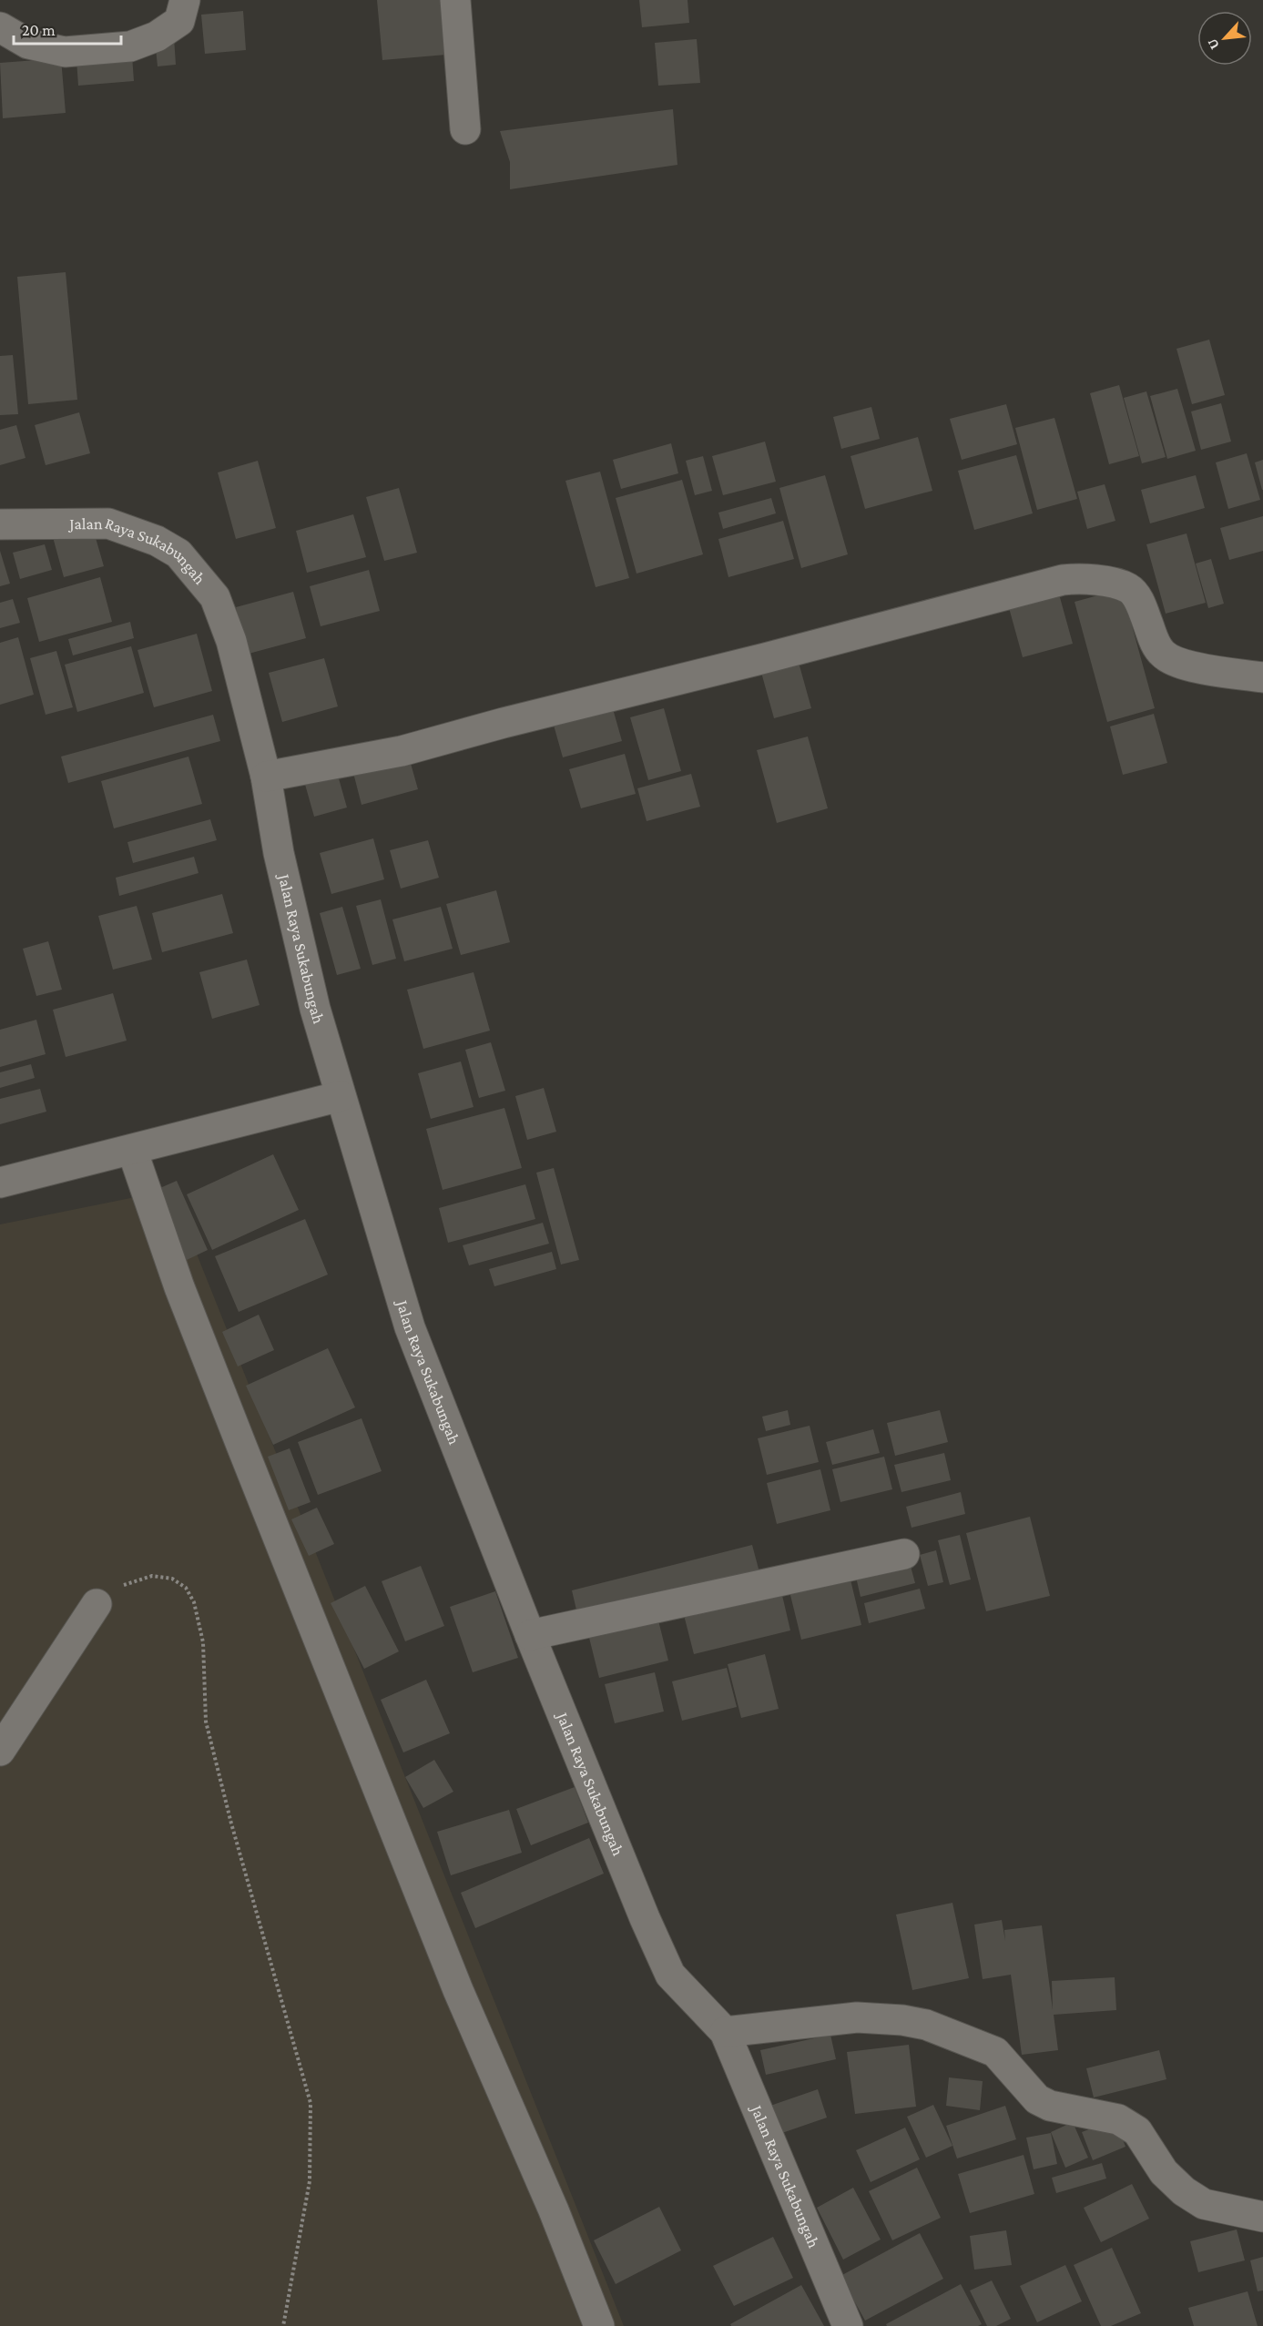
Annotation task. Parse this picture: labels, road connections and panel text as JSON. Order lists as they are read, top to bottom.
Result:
{
  "streets": {
    "street": ["Jalan Raya Sukabungah"]
  },
  "scale_bar": "20 m",
  "north": "bottom left"
}
